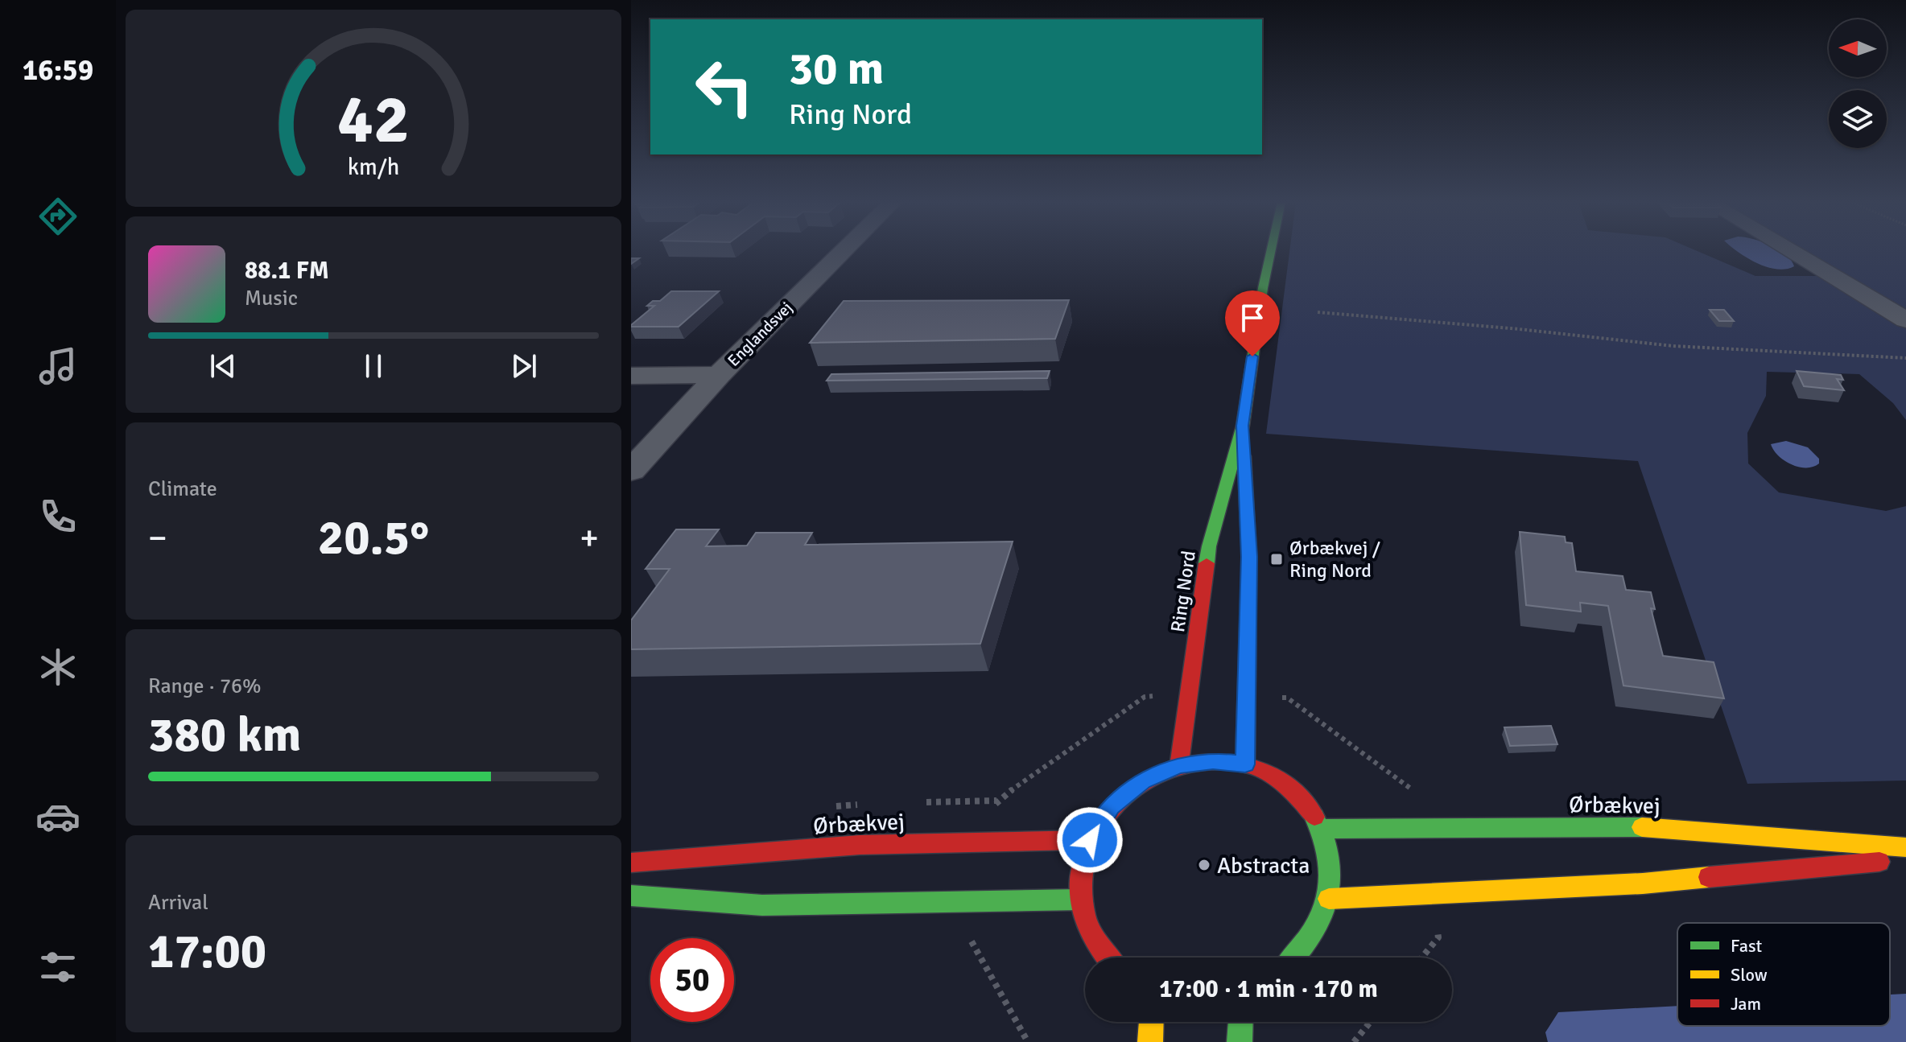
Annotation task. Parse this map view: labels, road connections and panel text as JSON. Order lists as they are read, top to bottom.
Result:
{
  "streets": {
    "main road": ["Ring Nord", "Ørbækvej"],
    "street": ["Englandsvej"]
  },
  "places": {
    "transit": ["Ørbækvej / Ring Nord"],
    "other": ["Abstracta"]
  },
  "legend": ["Fast", "Slow", "Jam"],
  "north": "left",
  "page": {
    "tabs": "16:59",
    "turn": ["30 m", "Ring Nord"],
    "song": ["88.1 FM", "Music"],
    "tile": [
      "Climate",
      ["Range · 76%", "380 km"],
      ["Arrival", "17:00"]
    ],
    "heat": ["−", "20.5°", "+"],
    "limit": "50",
    "trip": "17:00 · 1 min · 170 m",
    "gauge": ["42", "km/h"]
  }
}
